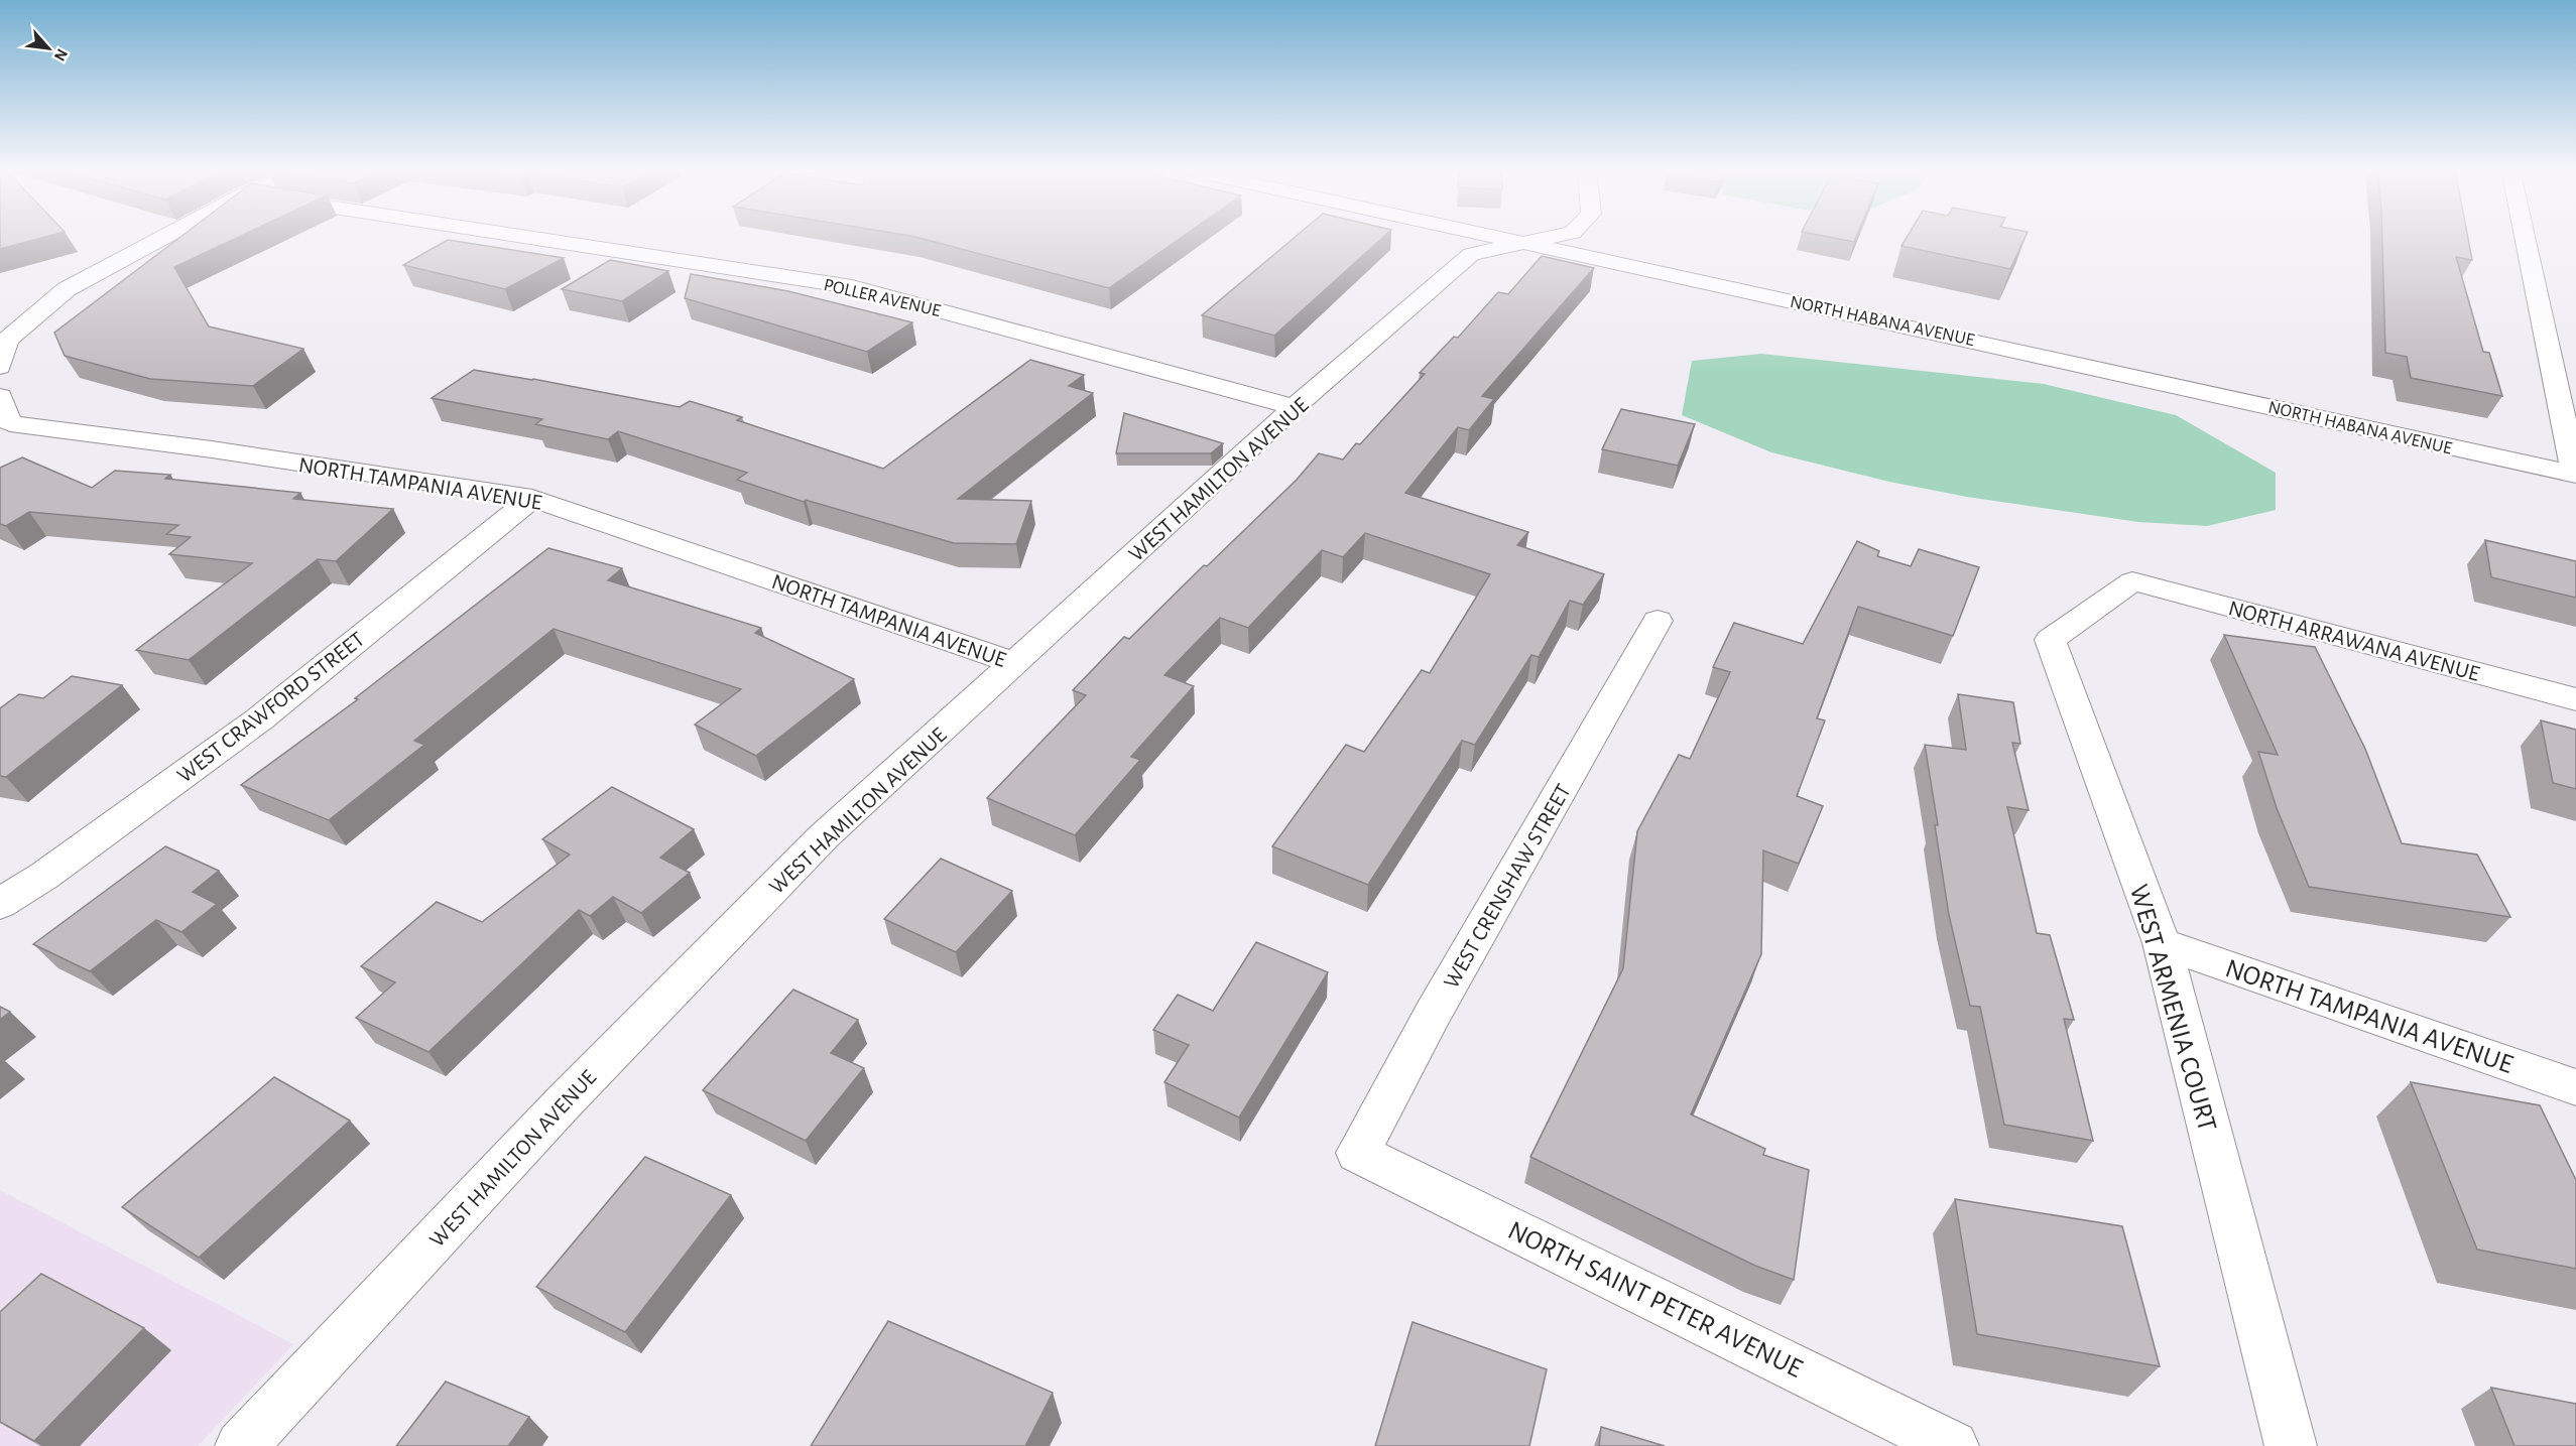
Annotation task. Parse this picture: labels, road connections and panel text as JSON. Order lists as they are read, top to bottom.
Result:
{
  "streets": {
    "street": [
      "POLLER AVENUE",
      "NORTH HABANA AVENUE",
      "WEST HAMILTON AVENUE",
      "NORTH TAMPANIA AVENUE",
      "NORTH ARRAWANA AVENUE",
      "WEST CRAWFORD STREET",
      "WEST CRENSHAW STREET",
      "WEST ARMENIA COURT",
      "NORTH SAINT PETER AVENUE"
    ]
  },
  "crossings": [
    ["POLLER AVENUE", "WEST HAMILTON AVENUE"],
    ["NORTH HABANA AVENUE", "WEST HAMILTON AVENUE"],
    ["WEST HAMILTON AVENUE", "NORTH TAMPANIA AVENUE"],
    ["NORTH TAMPANIA AVENUE", "WEST CRAWFORD STREET"],
    ["NORTH TAMPANIA AVENUE", "WEST ARMENIA COURT"],
    ["NORTH ARRAWANA AVENUE", "WEST ARMENIA COURT"],
    ["WEST CRENSHAW STREET", "NORTH SAINT PETER AVENUE"]
  ],
  "north": "bottom right"
}
